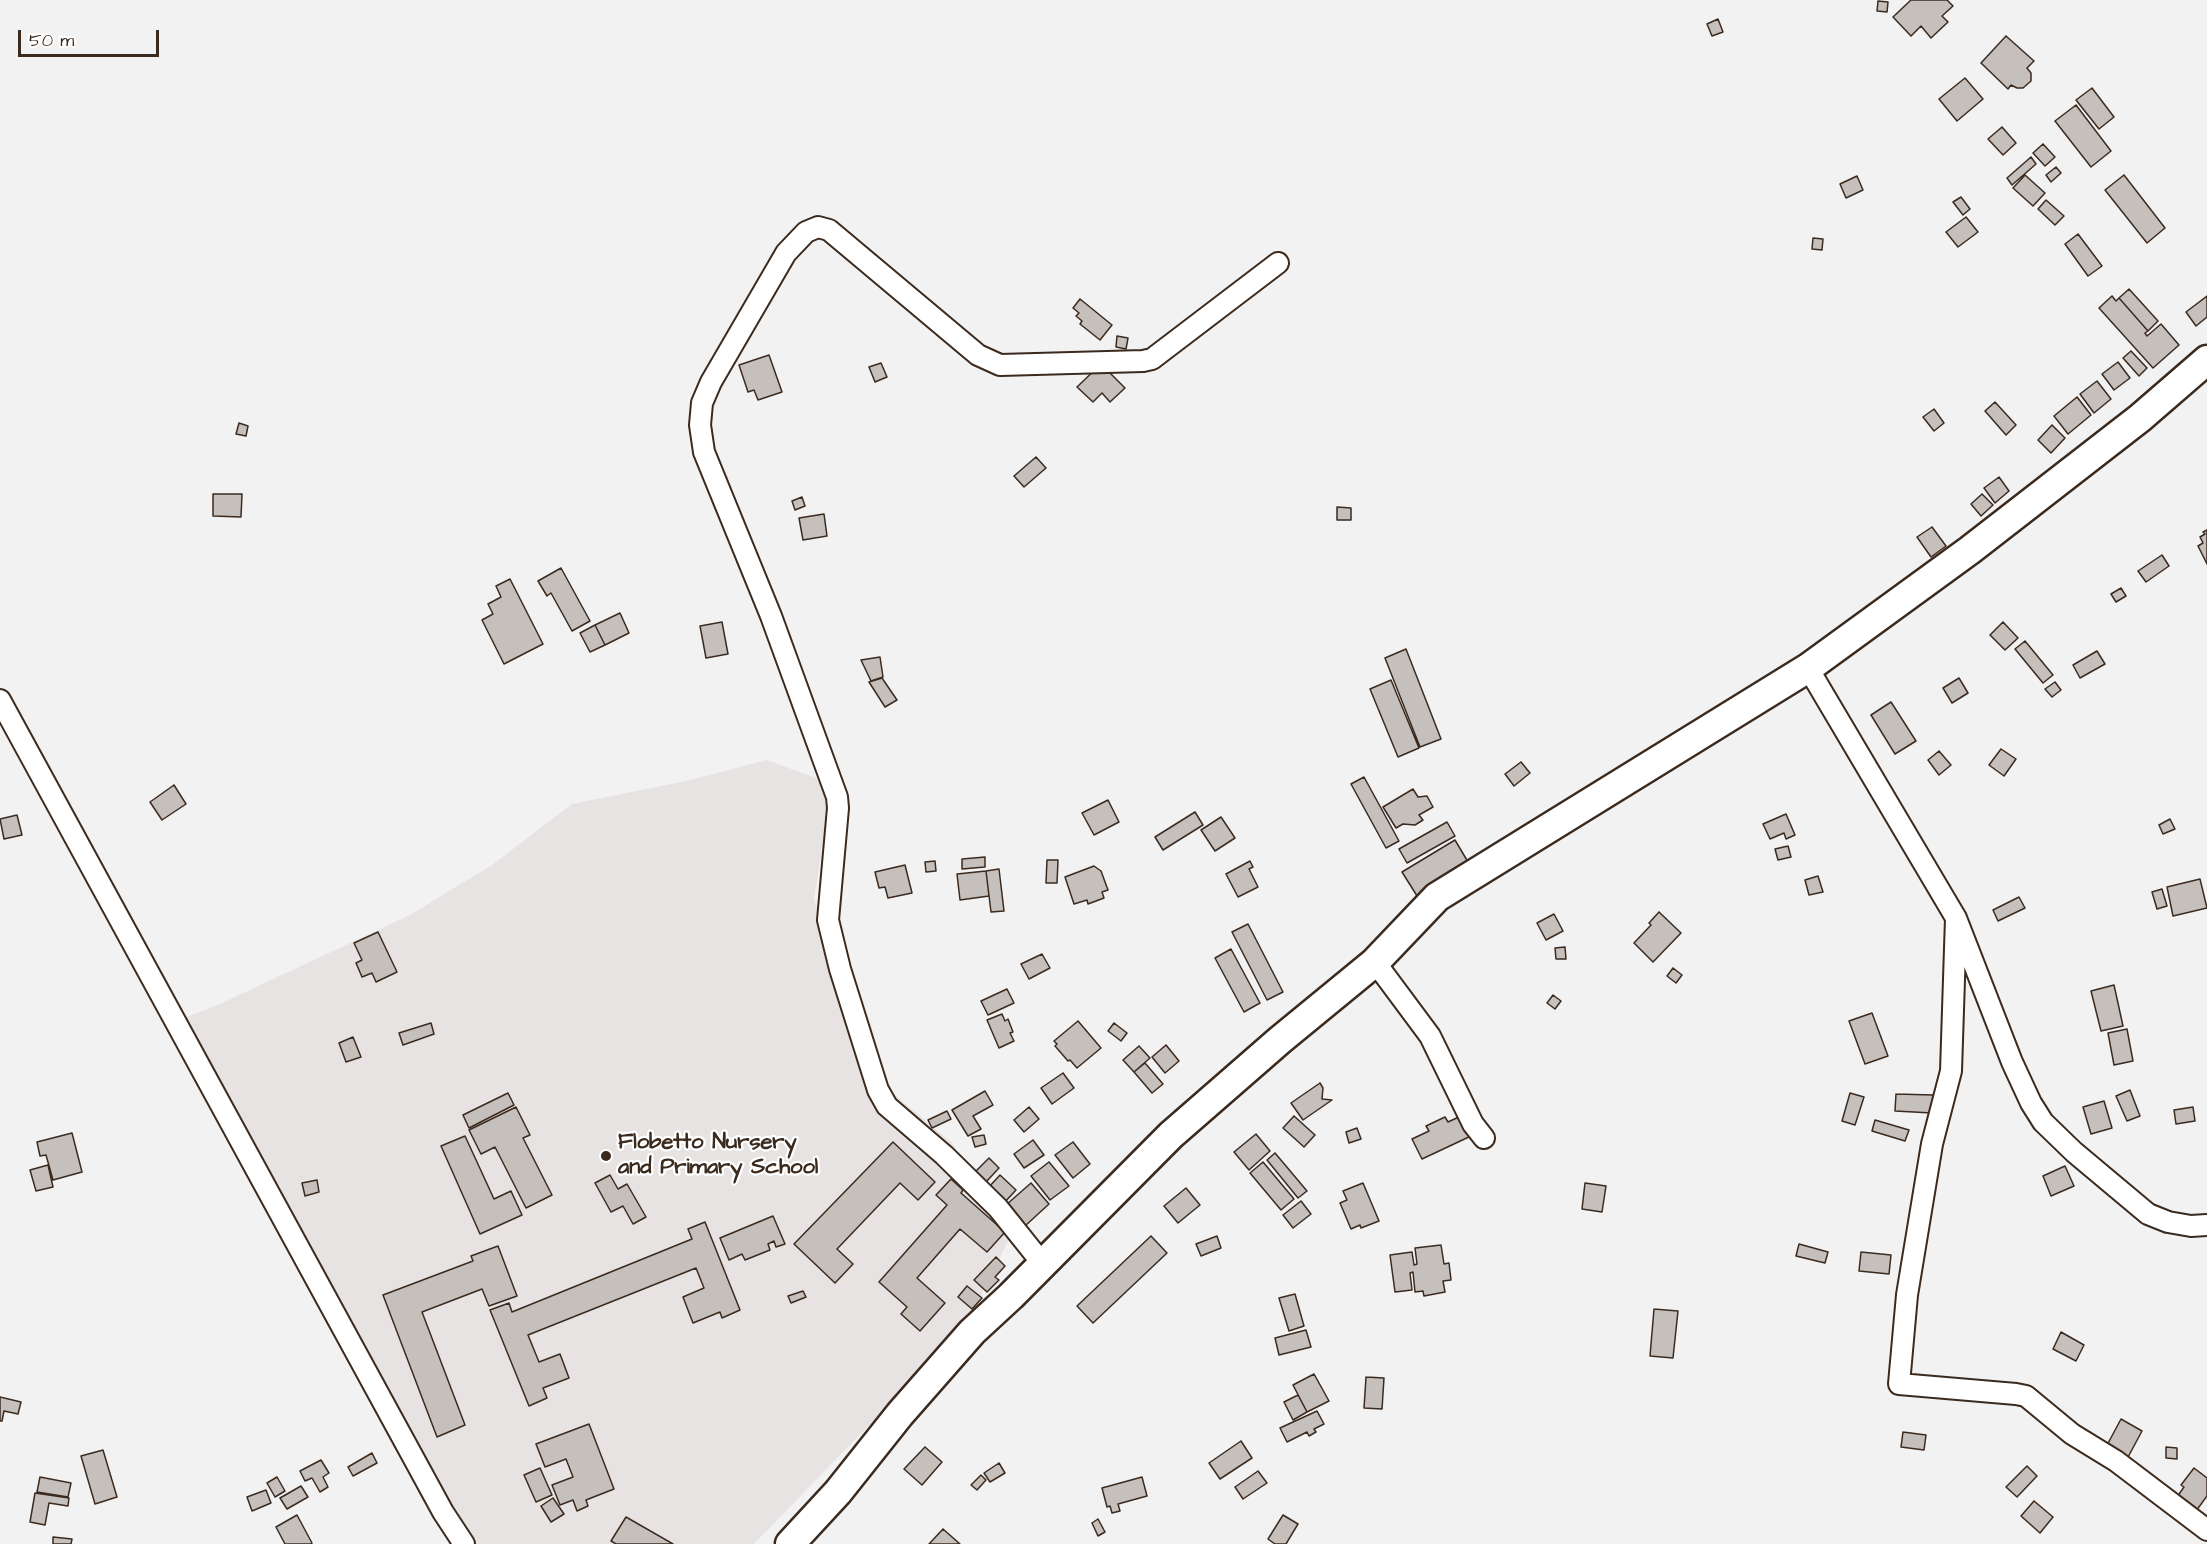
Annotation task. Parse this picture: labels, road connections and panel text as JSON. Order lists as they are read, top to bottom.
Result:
{
  "places": ["Flobetto Nursery and Primary School"],
  "scale_bar": "50 m"
}
